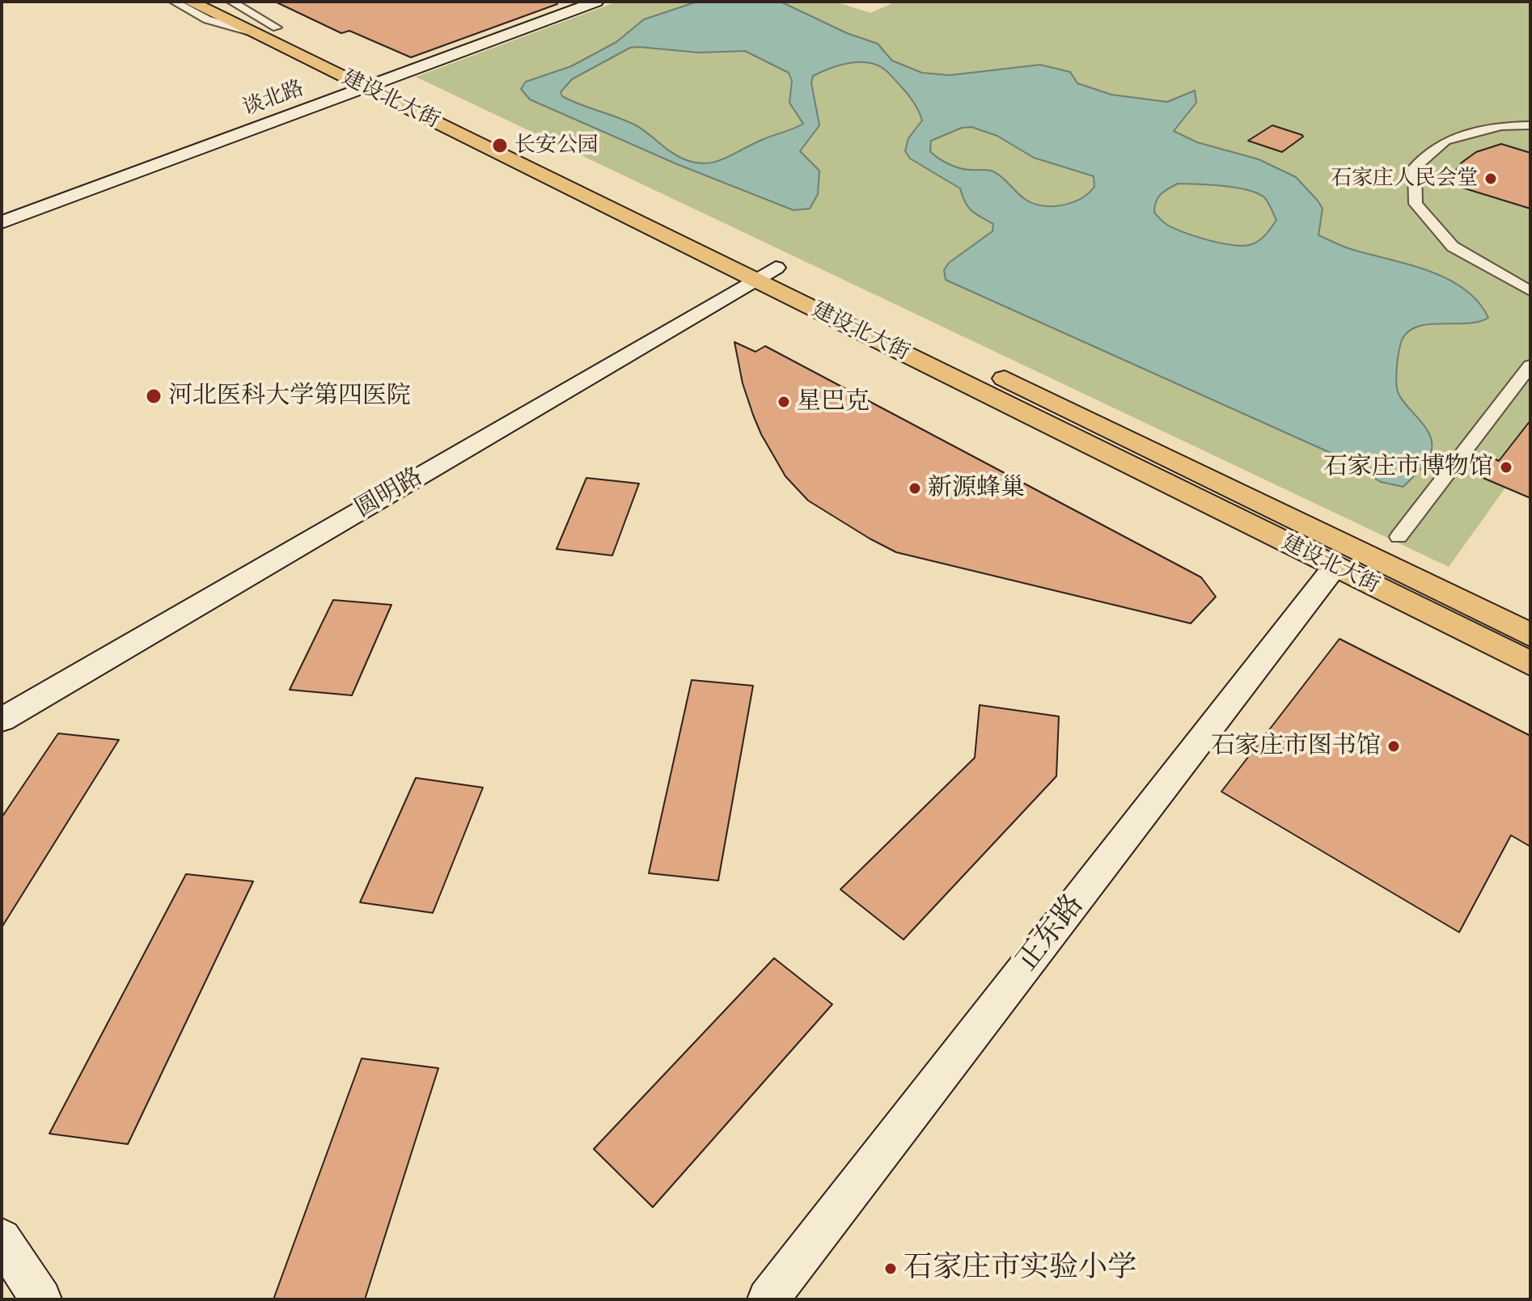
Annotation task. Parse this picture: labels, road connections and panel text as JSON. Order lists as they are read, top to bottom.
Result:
{
  "streets": {
    "main road": ["建设北大街"],
    "street": ["谈北路", "圆明路", "正东路"]
  },
  "crossings": [
    ["谈北路", "建设北大街"],
    ["建设北大街", "圆明路"],
    ["建设北大街", "正东路"]
  ],
  "places": [
    "长安公园",
    "石家庄人民会堂",
    "河北医科大学第四医院",
    "星巴克",
    "石家庄市博物馆",
    "新源蜂巢",
    "石家庄市图书馆",
    "石家庄市实验小学"
  ]
}
